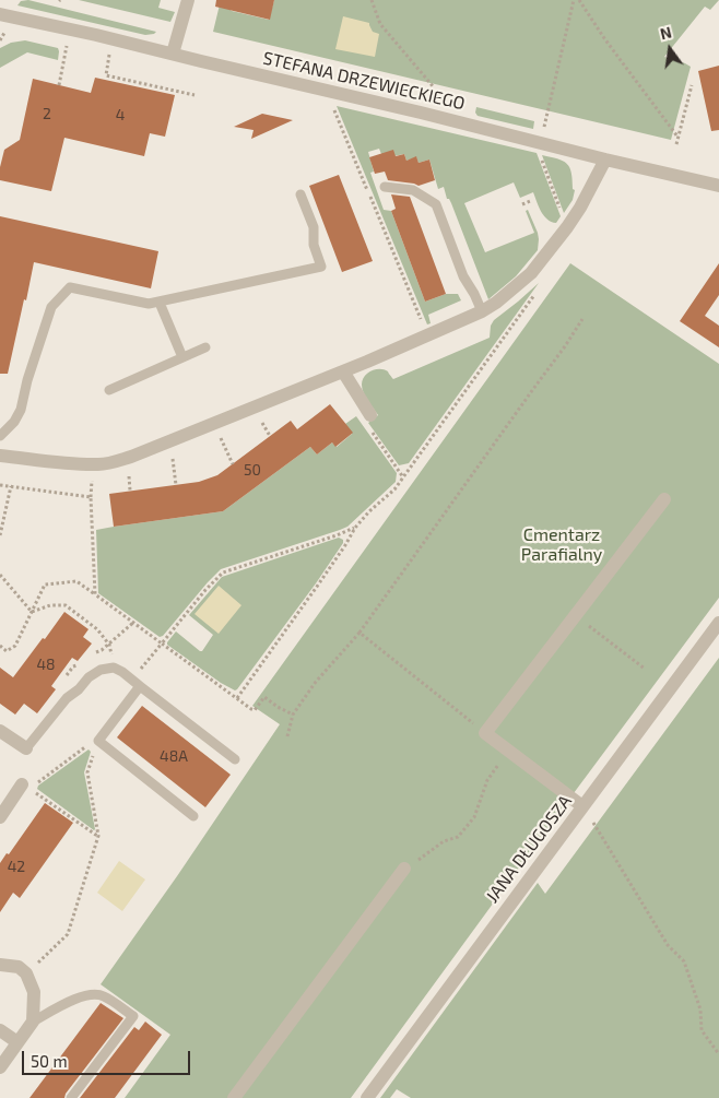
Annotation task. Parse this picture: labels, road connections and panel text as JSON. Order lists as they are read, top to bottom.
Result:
{
  "streets": {
    "street": ["STEFANA DRZEWIECKIEGO", "JANA DŁUGOSZA"]
  },
  "parks": ["Cmentarz Parafialny"],
  "house_numbers": [
    "2",
    "4",
    "50",
    "48",
    "48A",
    "42"
  ],
  "scale_bar": "50 m",
  "north": "top"
}
